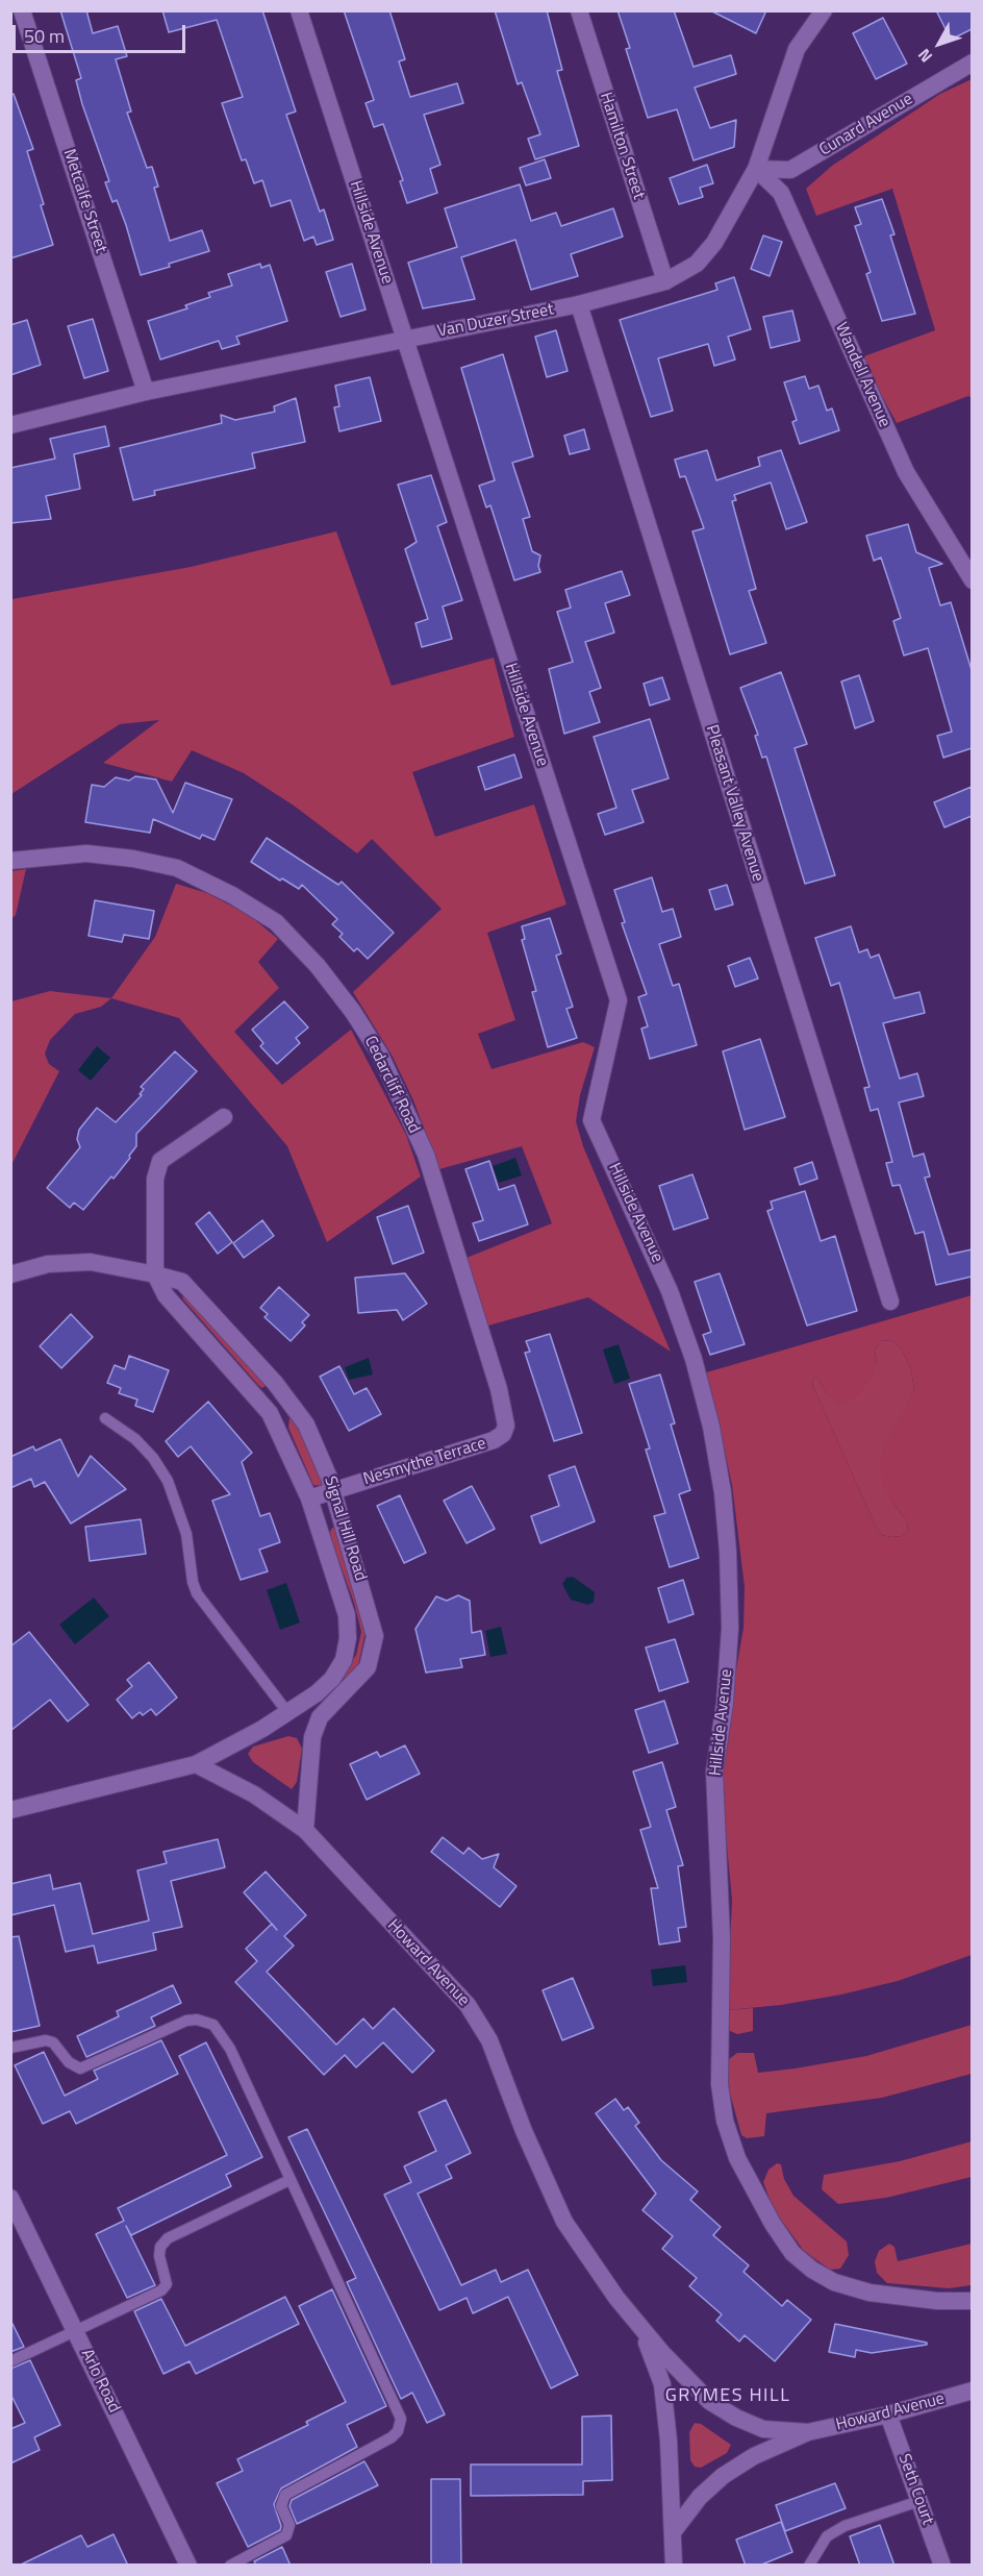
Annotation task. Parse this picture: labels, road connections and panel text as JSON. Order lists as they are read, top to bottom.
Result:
{
  "streets": {
    "street": [
      "Cunard Avenue",
      "Hamilton Street",
      "Metcalfe Street",
      "Hillside Avenue",
      "Van Duzer Street",
      "Wandell Avenue",
      "Pleasant Valley Avenue",
      "Cedarcliff Road",
      "Nesmythe Terrace",
      "Signal Hill Road",
      "Howard Avenue",
      "Arlo Road",
      "Seth Court"
    ]
  },
  "crossings": [
    ["Cunard Avenue", "Van Duzer Street"],
    ["Cunard Avenue", "Wandell Avenue"],
    ["Hamilton Street", "Van Duzer Street"],
    ["Metcalfe Street", "Van Duzer Street"],
    ["Hillside Avenue", "Van Duzer Street"],
    ["Van Duzer Street", "Wandell Avenue"],
    ["Van Duzer Street", "Pleasant Valley Avenue"],
    ["Cedarcliff Road", "Nesmythe Terrace"],
    ["Nesmythe Terrace", "Signal Hill Road"],
    ["Signal Hill Road", "Howard Avenue"],
    ["Howard Avenue", "Seth Court"]
  ],
  "districts": ["GRYMES HILL"],
  "scale_bar": "50 m",
  "north": "bottom left"
}
